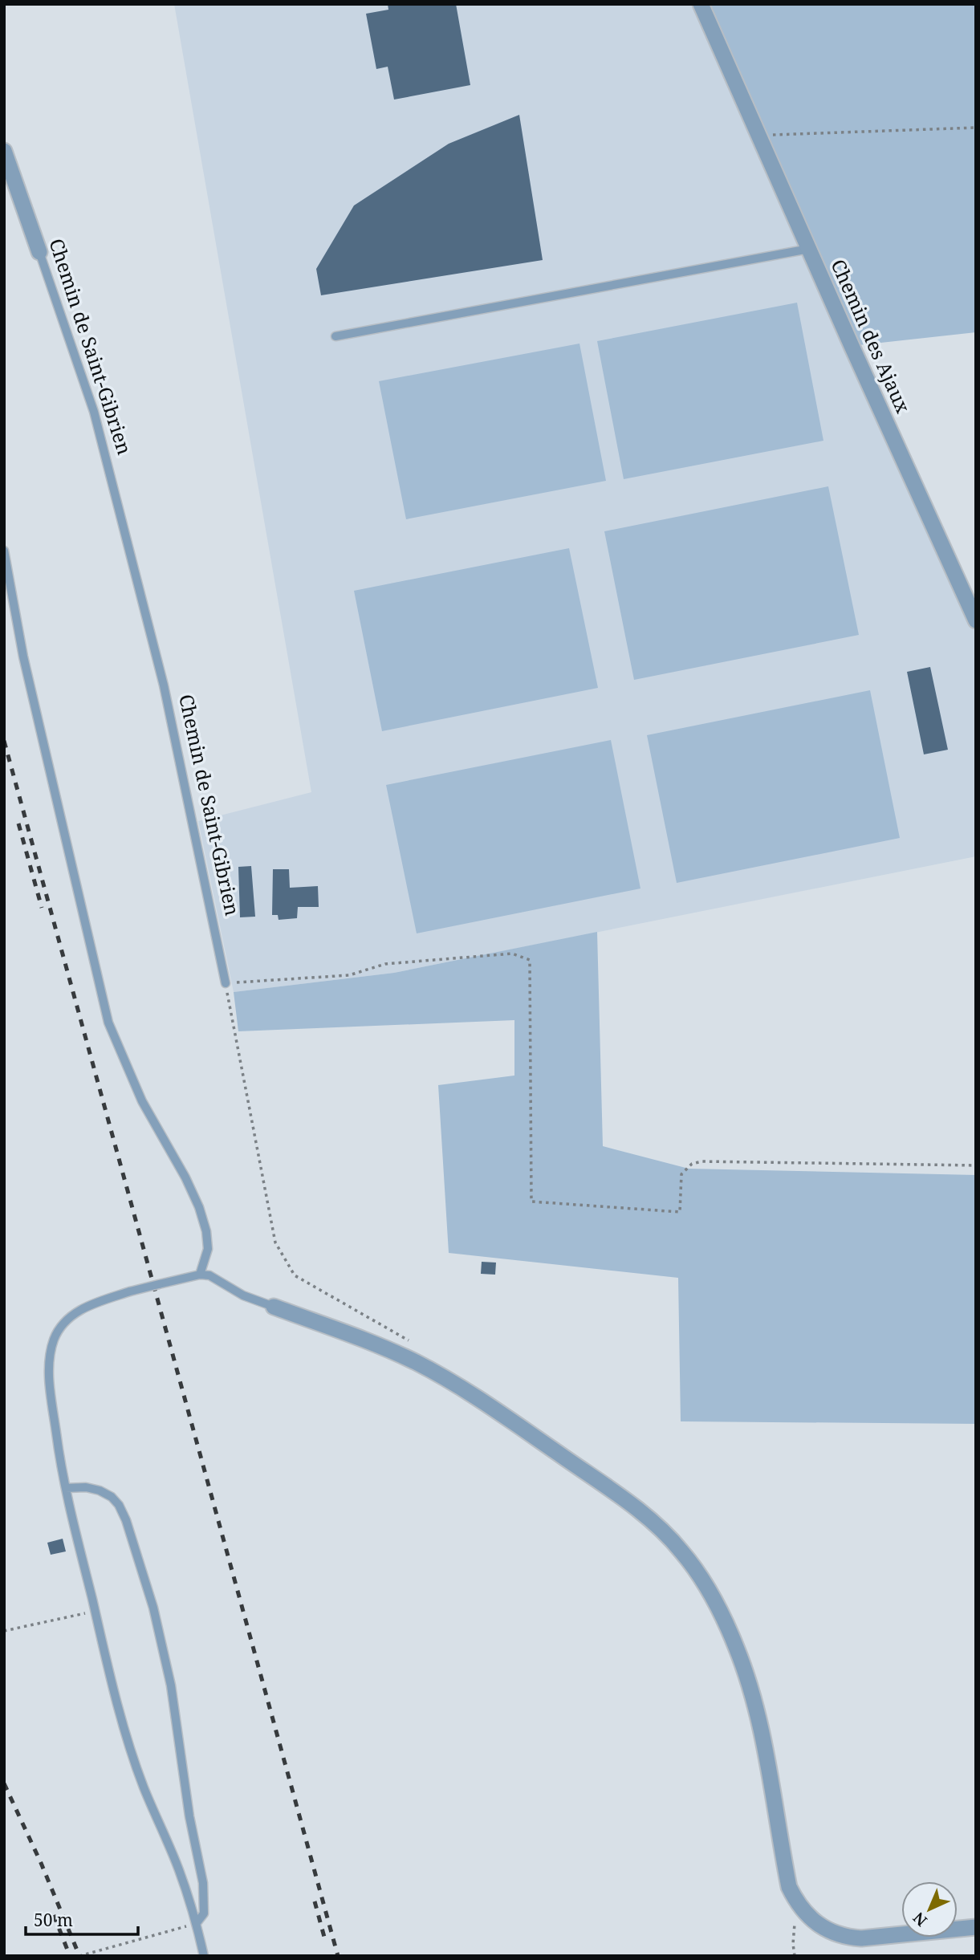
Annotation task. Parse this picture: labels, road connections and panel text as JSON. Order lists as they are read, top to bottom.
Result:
{
  "streets": {
    "street": ["Chemin des Ajaux", "Chemin de Saint-Gibrien"]
  },
  "scale_bar": "50 m",
  "north": "bottom left"
}
